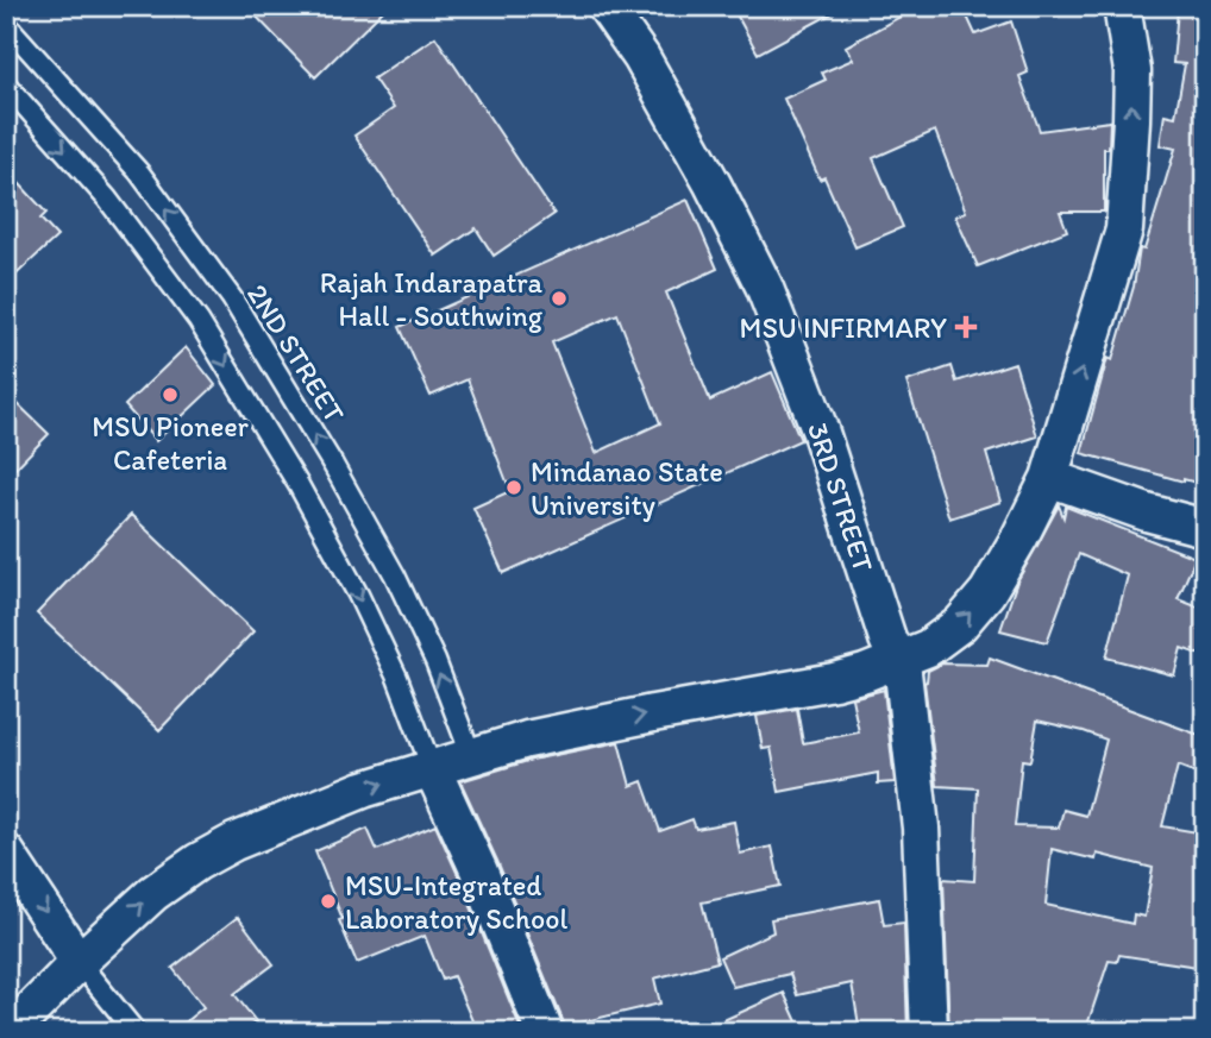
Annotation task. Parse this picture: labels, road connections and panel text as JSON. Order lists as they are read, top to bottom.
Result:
{
  "streets": {
    "street": ["3RD STREET"],
    "lane": ["2ND STREET"]
  },
  "places": {
    "other": [
      "Rajah Indarapatra Hall - Southwing",
      "MSU Pioneer Cafeteria",
      "Mindanao State University",
      "MSU-Integrated Laboratory School"
    ],
    "health": ["MSU INFIRMARY"]
  }
}
